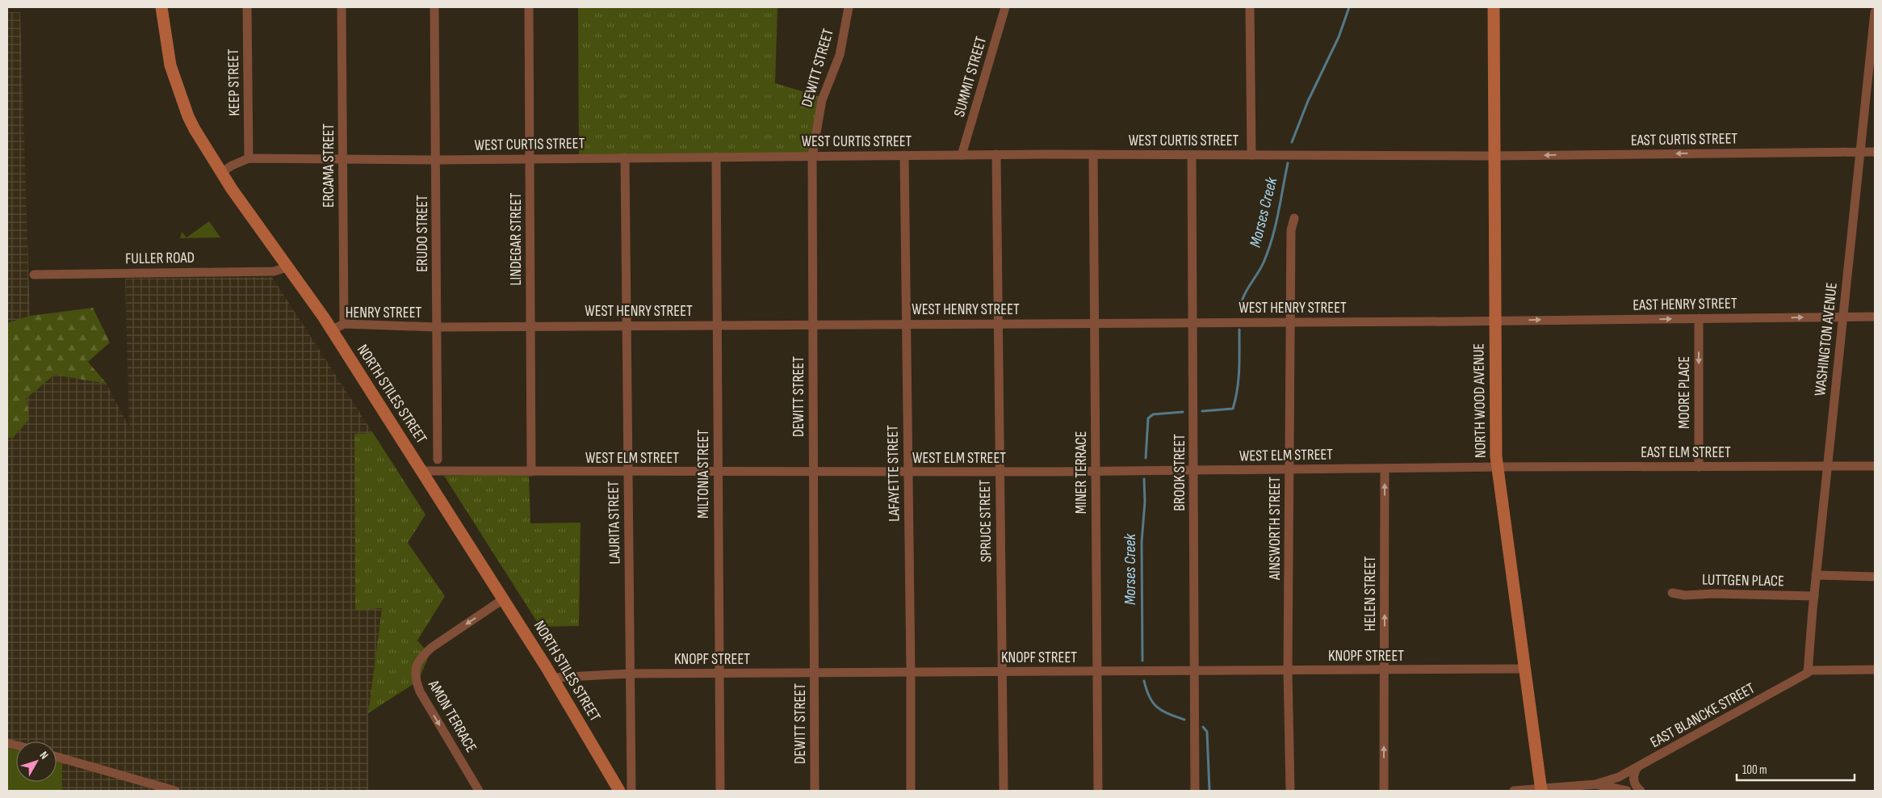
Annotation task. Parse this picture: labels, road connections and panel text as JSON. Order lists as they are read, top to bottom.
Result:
{
  "streets": {
    "main road": ["NORTH STILES STREET", "NORTH WOOD AVENUE"],
    "street": [
      "DEWITT STREET",
      "SUMMIT STREET",
      "KEEP STREET",
      "EAST CURTIS STREET",
      "WEST CURTIS STREET",
      "ERCAMA STREET",
      "ERUDO STREET",
      "LINDEGAR STREET",
      "FULLER ROAD",
      "EAST HENRY STREET",
      "WEST HENRY STREET",
      "HENRY STREET",
      "WASHINGTON AVENUE",
      "MOORE PLACE",
      "EAST ELM STREET",
      "WEST ELM STREET",
      "MINER TERRACE",
      "BROOK STREET",
      "LAFAYETTE STREET",
      "MILTONIA STREET",
      "SPRUCE STREET",
      "LAURITA STREET",
      "AINSWORTH STREET",
      "LUTTGEN PLACE",
      "HELEN STREET",
      "KNOPF STREET",
      "EAST BLANCKE STREET",
      "AMON TERRACE"
    ]
  },
  "crossings": [
    ["DEWITT STREET", "WEST CURTIS STREET"],
    ["DEWITT STREET", "WEST HENRY STREET"],
    ["DEWITT STREET", "WEST ELM STREET"],
    ["DEWITT STREET", "KNOPF STREET"],
    ["SUMMIT STREET", "WEST CURTIS STREET"],
    ["KEEP STREET", "WEST CURTIS STREET"],
    ["EAST CURTIS STREET", "WEST CURTIS STREET"],
    ["EAST CURTIS STREET", "WASHINGTON AVENUE"],
    ["EAST CURTIS STREET", "NORTH WOOD AVENUE"],
    ["WEST CURTIS STREET", "ERCAMA STREET"],
    ["WEST CURTIS STREET", "ERUDO STREET"],
    ["WEST CURTIS STREET", "LINDEGAR STREET"],
    ["WEST CURTIS STREET", "NORTH STILES STREET"],
    ["WEST CURTIS STREET", "NORTH WOOD AVENUE"],
    ["WEST CURTIS STREET", "MINER TERRACE"],
    ["WEST CURTIS STREET", "BROOK STREET"],
    ["WEST CURTIS STREET", "LAFAYETTE STREET"],
    ["WEST CURTIS STREET", "MILTONIA STREET"],
    ["WEST CURTIS STREET", "SPRUCE STREET"],
    ["WEST CURTIS STREET", "LAURITA STREET"],
    ["ERCAMA STREET", "HENRY STREET"],
    ["ERUDO STREET", "WEST HENRY STREET"],
    ["ERUDO STREET", "HENRY STREET"],
    ["LINDEGAR STREET", "WEST HENRY STREET"],
    ["LINDEGAR STREET", "WEST ELM STREET"],
    ["FULLER ROAD", "NORTH STILES STREET"],
    ["EAST HENRY STREET", "WEST HENRY STREET"],
    ["EAST HENRY STREET", "WASHINGTON AVENUE"],
    ["EAST HENRY STREET", "MOORE PLACE"],
    ["EAST HENRY STREET", "NORTH WOOD AVENUE"],
    ["WEST HENRY STREET", "HENRY STREET"],
    ["WEST HENRY STREET", "NORTH WOOD AVENUE"],
    ["WEST HENRY STREET", "MINER TERRACE"],
    ["WEST HENRY STREET", "BROOK STREET"],
    ["WEST HENRY STREET", "LAFAYETTE STREET"],
    ["WEST HENRY STREET", "MILTONIA STREET"],
    ["WEST HENRY STREET", "SPRUCE STREET"],
    ["WEST HENRY STREET", "LAURITA STREET"],
    ["WEST HENRY STREET", "AINSWORTH STREET"],
    ["HENRY STREET", "NORTH STILES STREET"],
    ["WASHINGTON AVENUE", "EAST ELM STREET"],
    ["WASHINGTON AVENUE", "LUTTGEN PLACE"],
    ["WASHINGTON AVENUE", "EAST BLANCKE STREET"],
    ["MOORE PLACE", "EAST ELM STREET"],
    ["NORTH STILES STREET", "WEST ELM STREET"],
    ["NORTH STILES STREET", "KNOPF STREET"],
    ["NORTH STILES STREET", "AMON TERRACE"],
    ["NORTH WOOD AVENUE", "EAST ELM STREET"],
    ["NORTH WOOD AVENUE", "WEST ELM STREET"],
    ["NORTH WOOD AVENUE", "KNOPF STREET"],
    ["NORTH WOOD AVENUE", "EAST BLANCKE STREET"],
    ["EAST ELM STREET", "WEST ELM STREET"],
    ["WEST ELM STREET", "MINER TERRACE"],
    ["WEST ELM STREET", "BROOK STREET"],
    ["WEST ELM STREET", "LAFAYETTE STREET"],
    ["WEST ELM STREET", "MILTONIA STREET"],
    ["WEST ELM STREET", "SPRUCE STREET"],
    ["WEST ELM STREET", "LAURITA STREET"],
    ["WEST ELM STREET", "AINSWORTH STREET"],
    ["WEST ELM STREET", "HELEN STREET"],
    ["MINER TERRACE", "KNOPF STREET"],
    ["BROOK STREET", "KNOPF STREET"],
    ["LAFAYETTE STREET", "KNOPF STREET"],
    ["MILTONIA STREET", "KNOPF STREET"],
    ["SPRUCE STREET", "KNOPF STREET"],
    ["LAURITA STREET", "KNOPF STREET"],
    ["AINSWORTH STREET", "KNOPF STREET"],
    ["HELEN STREET", "KNOPF STREET"]
  ],
  "one_way": [
    "EAST CURTIS STREET",
    "EAST HENRY STREET",
    "MOORE PLACE",
    "HELEN STREET"
  ],
  "water": ["Morses Creek"],
  "scale_bar": "100 m",
  "north": "top right"
}
